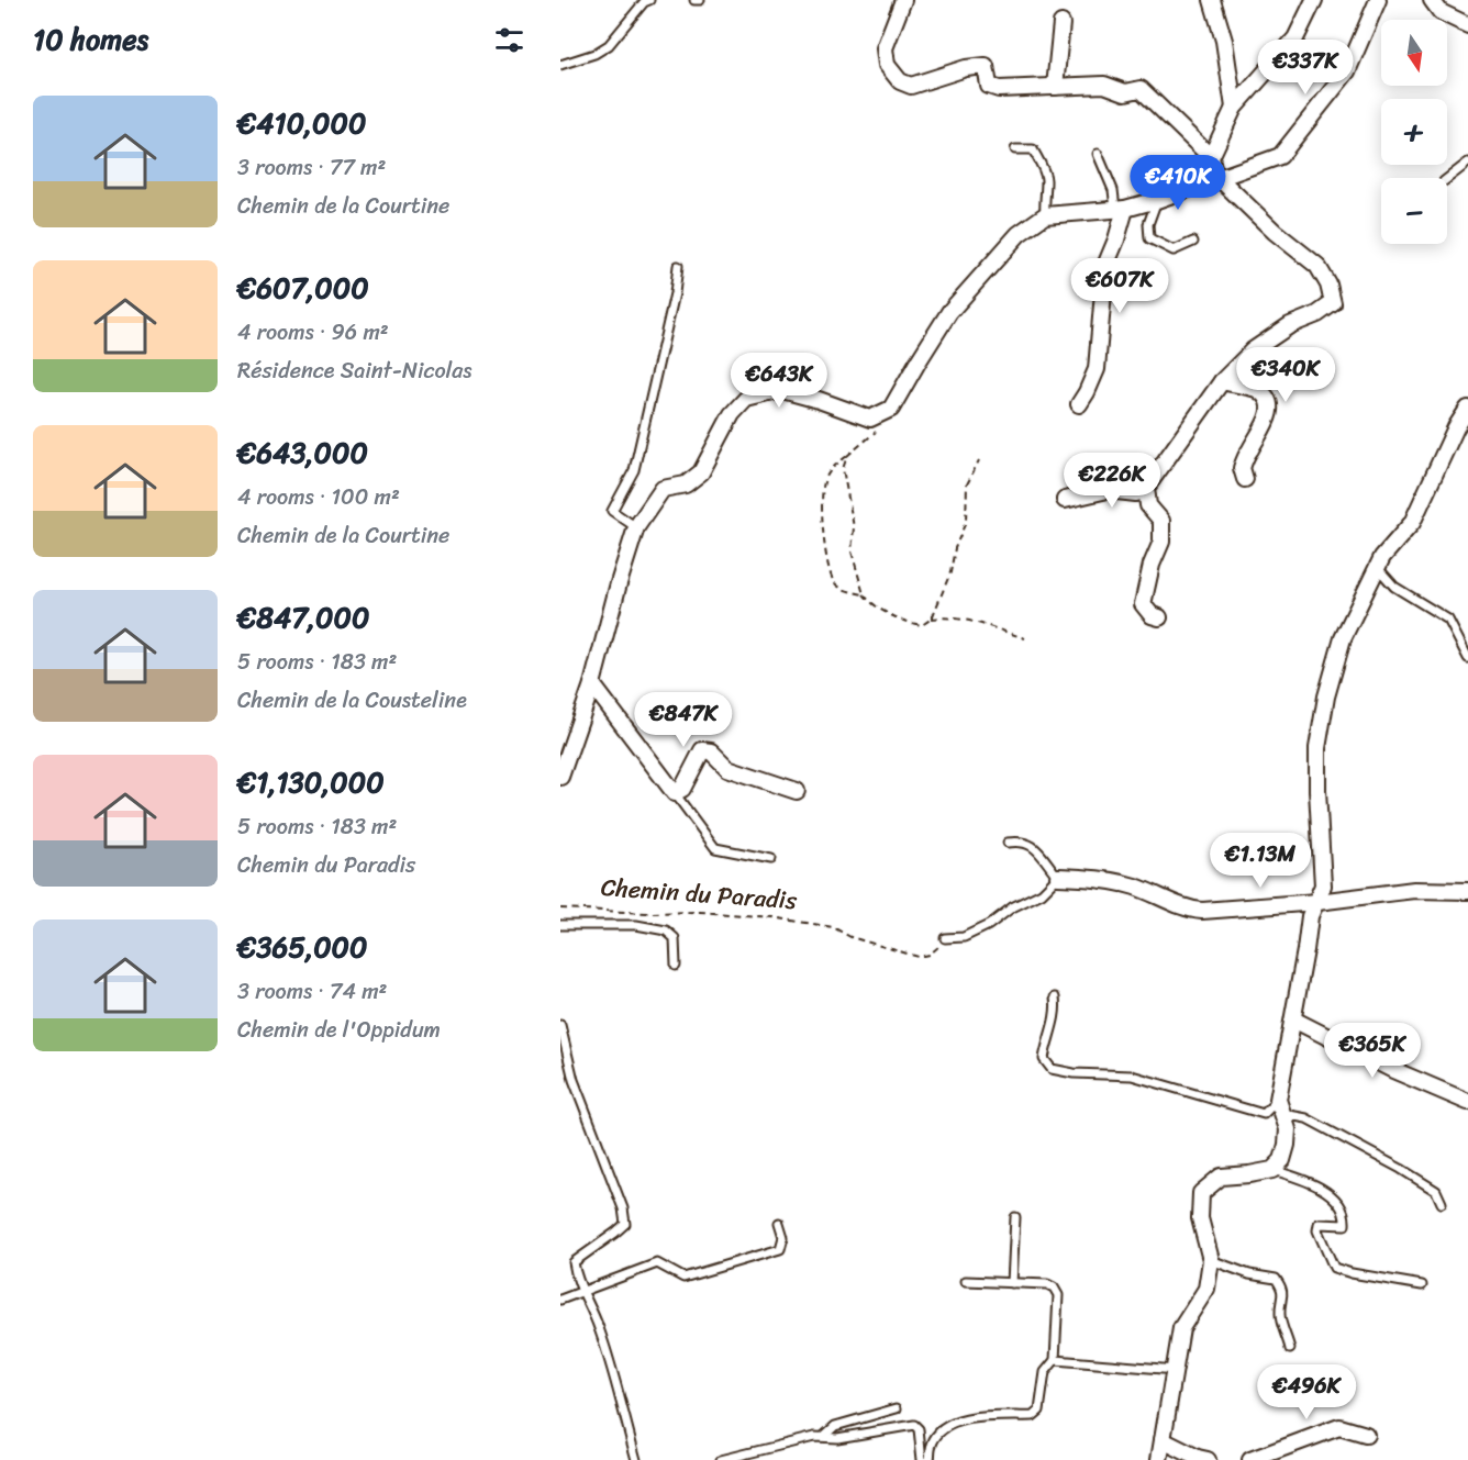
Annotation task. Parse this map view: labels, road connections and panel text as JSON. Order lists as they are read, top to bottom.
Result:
{
  "streets": {
    "path": ["Chemin du Paradis"]
  },
  "north": "bottom",
  "page": {
    "heading": "10 homes",
    "map_buttons": ["+", "−"],
    "price": [
      "€337K",
      "€410K",
      "€607K",
      "€340K",
      "€643K",
      "€226K",
      "€847K",
      "€1.13M",
      "€365K",
      "€496K"
    ],
    "list": [
      {
        "name": "€410,000",
        "note": "3 rooms · 77 m² · Chemin de la Courtine"
      },
      {
        "name": "€607,000",
        "note": "4 rooms · 96 m² · Résidence Saint-Nicolas"
      },
      {
        "name": "€643,000",
        "note": "4 rooms · 100 m² · Chemin de la Courtine"
      },
      {
        "name": "€847,000",
        "note": "5 rooms · 183 m² · Chemin de la Cousteline"
      },
      {
        "name": "€1,130,000",
        "note": "5 rooms · 183 m² · Chemin du Paradis"
      },
      {
        "name": "€365,000",
        "note": "3 rooms · 74 m² · Chemin de l'Oppidum"
      }
    ]
  }
}
